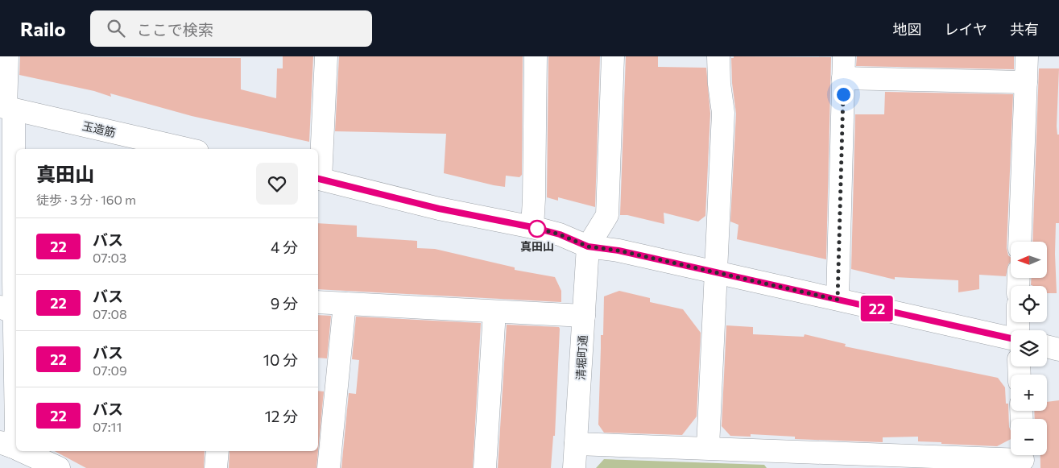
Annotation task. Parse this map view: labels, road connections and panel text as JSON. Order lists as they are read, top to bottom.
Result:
{
  "streets": {
    "street": ["玉造筋", "清堀町通"]
  },
  "places": ["真田山"],
  "lines": ["bus line 22"],
  "north": "left",
  "page": {
    "header": "Railo",
    "search": "ここで検索",
    "nav": ["地図", "レイヤ", "共有"],
    "on_map": "22",
    "heading": ["真田山", "徒歩 · 3 分 · 160 m"],
    "list": [
      {
        "mark": "22",
        "name": "バス",
        "note": "07:03",
        "value": "4 分"
      },
      {
        "mark": "22",
        "name": "バス",
        "note": "07:08",
        "value": "9 分"
      },
      {
        "mark": "22",
        "name": "バス",
        "note": "07:09",
        "value": "10 分"
      },
      {
        "mark": "22",
        "name": "バス",
        "note": "07:11",
        "value": "12 分"
      }
    ],
    "map_buttons": ["+", "−"]
  }
}
